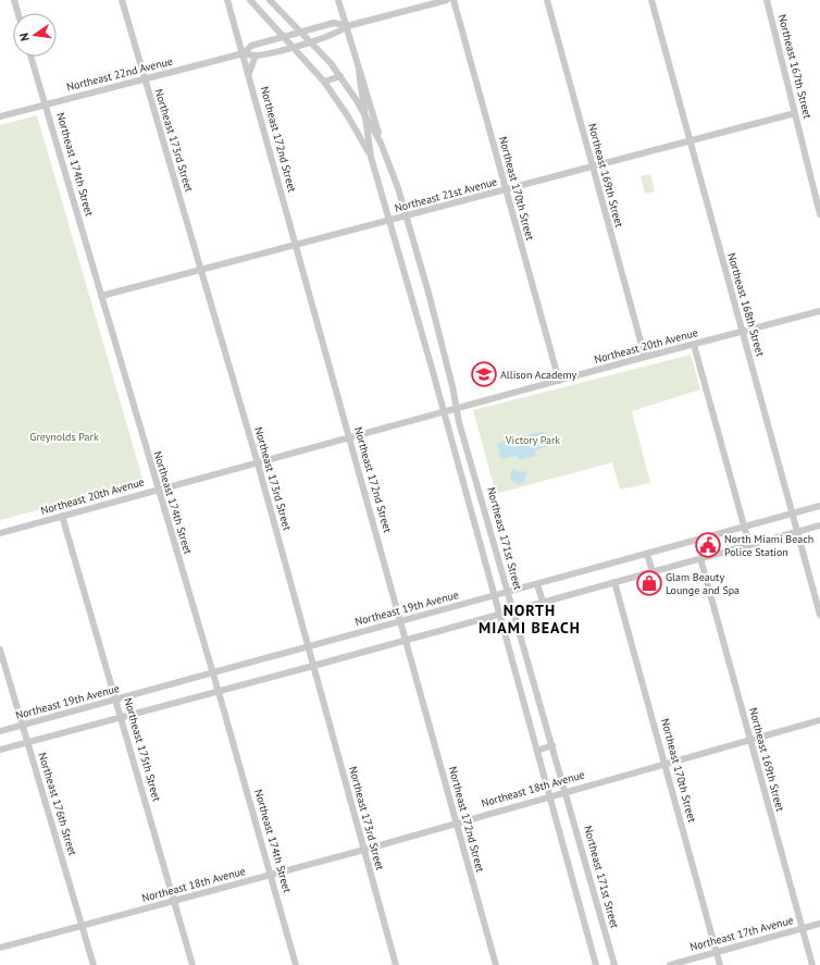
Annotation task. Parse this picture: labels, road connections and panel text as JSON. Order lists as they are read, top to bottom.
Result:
{
  "streets": {
    "street": [
      "Northeast 167th Street",
      "Northeast 22nd Avenue",
      "Northeast 172nd Street",
      "Northeast 173rd Street",
      "Northeast 174th Street",
      "Northeast 169th Street",
      "Northeast 170th Street",
      "Northeast 21st Avenue",
      "Northeast 168th Street",
      "Northeast 20th Avenue",
      "Northeast 171st Street",
      "Northeast 19th Avenue",
      "Northeast 175th Street",
      "Northeast 18th Avenue",
      "Northeast 176th Street",
      "Northeast 17th Avenue"
    ]
  },
  "crossings": [
    ["Northeast 167th Street", "Northeast 21st Avenue"],
    ["Northeast 22nd Avenue", "Northeast 172nd Street"],
    ["Northeast 22nd Avenue", "Northeast 173rd Street"],
    ["Northeast 22nd Avenue", "Northeast 174th Street"],
    ["Northeast 22nd Avenue", "Northeast 171st Street"],
    ["Northeast 172nd Street", "Northeast 21st Avenue"],
    ["Northeast 172nd Street", "Northeast 20th Avenue"],
    ["Northeast 172nd Street", "Northeast 19th Avenue"],
    ["Northeast 172nd Street", "Northeast 18th Avenue"],
    ["Northeast 173rd Street", "Northeast 21st Avenue"],
    ["Northeast 173rd Street", "Northeast 20th Avenue"],
    ["Northeast 173rd Street", "Northeast 19th Avenue"],
    ["Northeast 173rd Street", "Northeast 18th Avenue"],
    ["Northeast 174th Street", "Northeast 21st Avenue"],
    ["Northeast 174th Street", "Northeast 20th Avenue"],
    ["Northeast 174th Street", "Northeast 19th Avenue"],
    ["Northeast 174th Street", "Northeast 18th Avenue"],
    ["Northeast 169th Street", "Northeast 21st Avenue"],
    ["Northeast 169th Street", "Northeast 20th Avenue"],
    ["Northeast 169th Street", "Northeast 18th Avenue"],
    ["Northeast 169th Street", "Northeast 17th Avenue"],
    ["Northeast 170th Street", "Northeast 21st Avenue"],
    ["Northeast 170th Street", "Northeast 20th Avenue"],
    ["Northeast 170th Street", "Northeast 18th Avenue"],
    ["Northeast 170th Street", "Northeast 17th Avenue"],
    ["Northeast 21st Avenue", "Northeast 168th Street"],
    ["Northeast 21st Avenue", "Northeast 171st Street"],
    ["Northeast 168th Street", "Northeast 20th Avenue"],
    ["Northeast 168th Street", "Northeast 19th Avenue"],
    ["Northeast 20th Avenue", "Northeast 171st Street"],
    ["Northeast 20th Avenue", "Northeast 175th Street"],
    ["Northeast 171st Street", "Northeast 19th Avenue"],
    ["Northeast 171st Street", "Northeast 18th Avenue"],
    ["Northeast 19th Avenue", "Northeast 175th Street"],
    ["Northeast 19th Avenue", "Northeast 176th Street"],
    ["Northeast 175th Street", "Northeast 18th Avenue"],
    ["Northeast 18th Avenue", "Northeast 176th Street"]
  ],
  "districts": ["NORTH MIAMI BEACH"],
  "parks": ["Greynolds Park", "Victory Park"],
  "places": {
    "school or university": ["Allison Academy"],
    "public building": ["North Miami Beach Police Station"],
    "shop": ["Glam Beauty Lounge and Spa"]
  },
  "north": "left"
}
